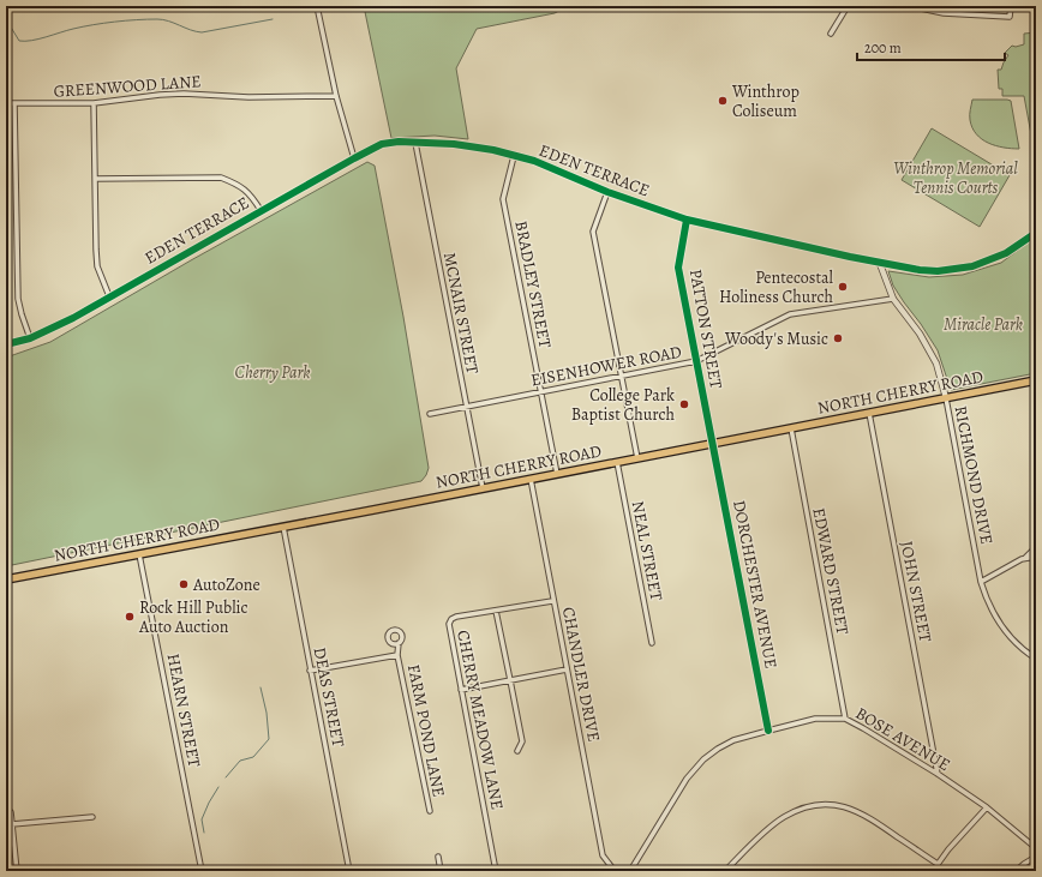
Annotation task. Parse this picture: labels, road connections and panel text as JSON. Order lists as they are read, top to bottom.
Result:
{
  "streets": {
    "main road": ["NORTH CHERRY ROAD"],
    "street": [
      "GREENWOOD LANE",
      "EDEN TERRACE",
      "BRADLEY STREET",
      "MCNAIR STREET",
      "PATTON STREET",
      "EISENHOWER ROAD",
      "RICHMOND DRIVE",
      "NEAL STREET",
      "EDWARD STREET",
      "DORCHESTER AVENUE",
      "JOHN STREET",
      "CHANDLER DRIVE",
      "DEAS STREET",
      "HEARN STREET",
      "CHERRY MEADOW LANE",
      "FARM POND LANE",
      "BOSE AVENUE"
    ]
  },
  "crossings": [
    ["EDEN TERRACE", "BRADLEY STREET"],
    ["EDEN TERRACE", "MCNAIR STREET"],
    ["EDEN TERRACE", "PATTON STREET"],
    ["EDEN TERRACE", "RICHMOND DRIVE"],
    ["BRADLEY STREET", "EISENHOWER ROAD"],
    ["BRADLEY STREET", "NORTH CHERRY ROAD"],
    ["MCNAIR STREET", "EISENHOWER ROAD"],
    ["MCNAIR STREET", "NORTH CHERRY ROAD"],
    ["PATTON STREET", "EISENHOWER ROAD"],
    ["PATTON STREET", "NORTH CHERRY ROAD"],
    ["PATTON STREET", "DORCHESTER AVENUE"],
    ["EISENHOWER ROAD", "RICHMOND DRIVE"],
    ["NORTH CHERRY ROAD", "RICHMOND DRIVE"],
    ["NORTH CHERRY ROAD", "NEAL STREET"],
    ["NORTH CHERRY ROAD", "EDWARD STREET"],
    ["NORTH CHERRY ROAD", "DORCHESTER AVENUE"],
    ["NORTH CHERRY ROAD", "JOHN STREET"],
    ["NORTH CHERRY ROAD", "CHANDLER DRIVE"],
    ["NORTH CHERRY ROAD", "DEAS STREET"],
    ["NORTH CHERRY ROAD", "HEARN STREET"],
    ["EDWARD STREET", "BOSE AVENUE"],
    ["DORCHESTER AVENUE", "BOSE AVENUE"],
    ["JOHN STREET", "BOSE AVENUE"],
    ["DEAS STREET", "FARM POND LANE"]
  ],
  "parks": ["Winthrop Memorial Tennis Courts", "Miracle Park", "Cherry Park"],
  "places": [
    "Winthrop Coliseum",
    "Pentecostal Holiness Church",
    "Woody's Music",
    "College Park Baptist Church",
    "AutoZone",
    "Rock Hill Public Auto Auction"
  ],
  "scale_bar": "200 m"
}
